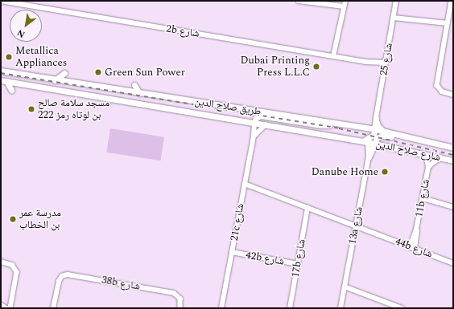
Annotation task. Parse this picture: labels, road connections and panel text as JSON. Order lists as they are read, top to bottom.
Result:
{
  "streets": {
    "main road": ["طريق صلاح الدين", "شارع صلاح الدين"],
    "street": [
      "2b شارع",
      "شارع 25",
      "11b شارع",
      "21c شارع",
      "13a شارع",
      "44b شارع",
      "42b شارع",
      "17b شارع",
      "38b شارع"
    ]
  },
  "crossings": [
    ["2b شارع", "شارع 25"],
    ["طريق صلاح الدين", "شارع صلاح الدين"],
    ["طريق صلاح الدين", "21c شارع"],
    ["طريق صلاح الدين", "13a شارع"],
    ["شارع صلاح الدين", "11b شارع"],
    ["شارع صلاح الدين", "13a شارع"],
    ["11b شارع", "44b شارع"],
    ["21c شارع", "44b شارع"],
    ["21c شارع", "42b شارع"],
    ["13a شارع", "44b شارع"],
    ["44b شارع", "17b شارع"],
    ["42b شارع", "17b شارع"]
  ],
  "places": [
    "Metallica Appliances",
    "Dubai Printing Press L.L.C",
    "Green Sun Power",
    "مسجد سلامة صالح بن لوتاه رمز 222",
    "Danube Home",
    "مدرسة عمر بن الخطاب"
  ],
  "north": "bottom left"
}
